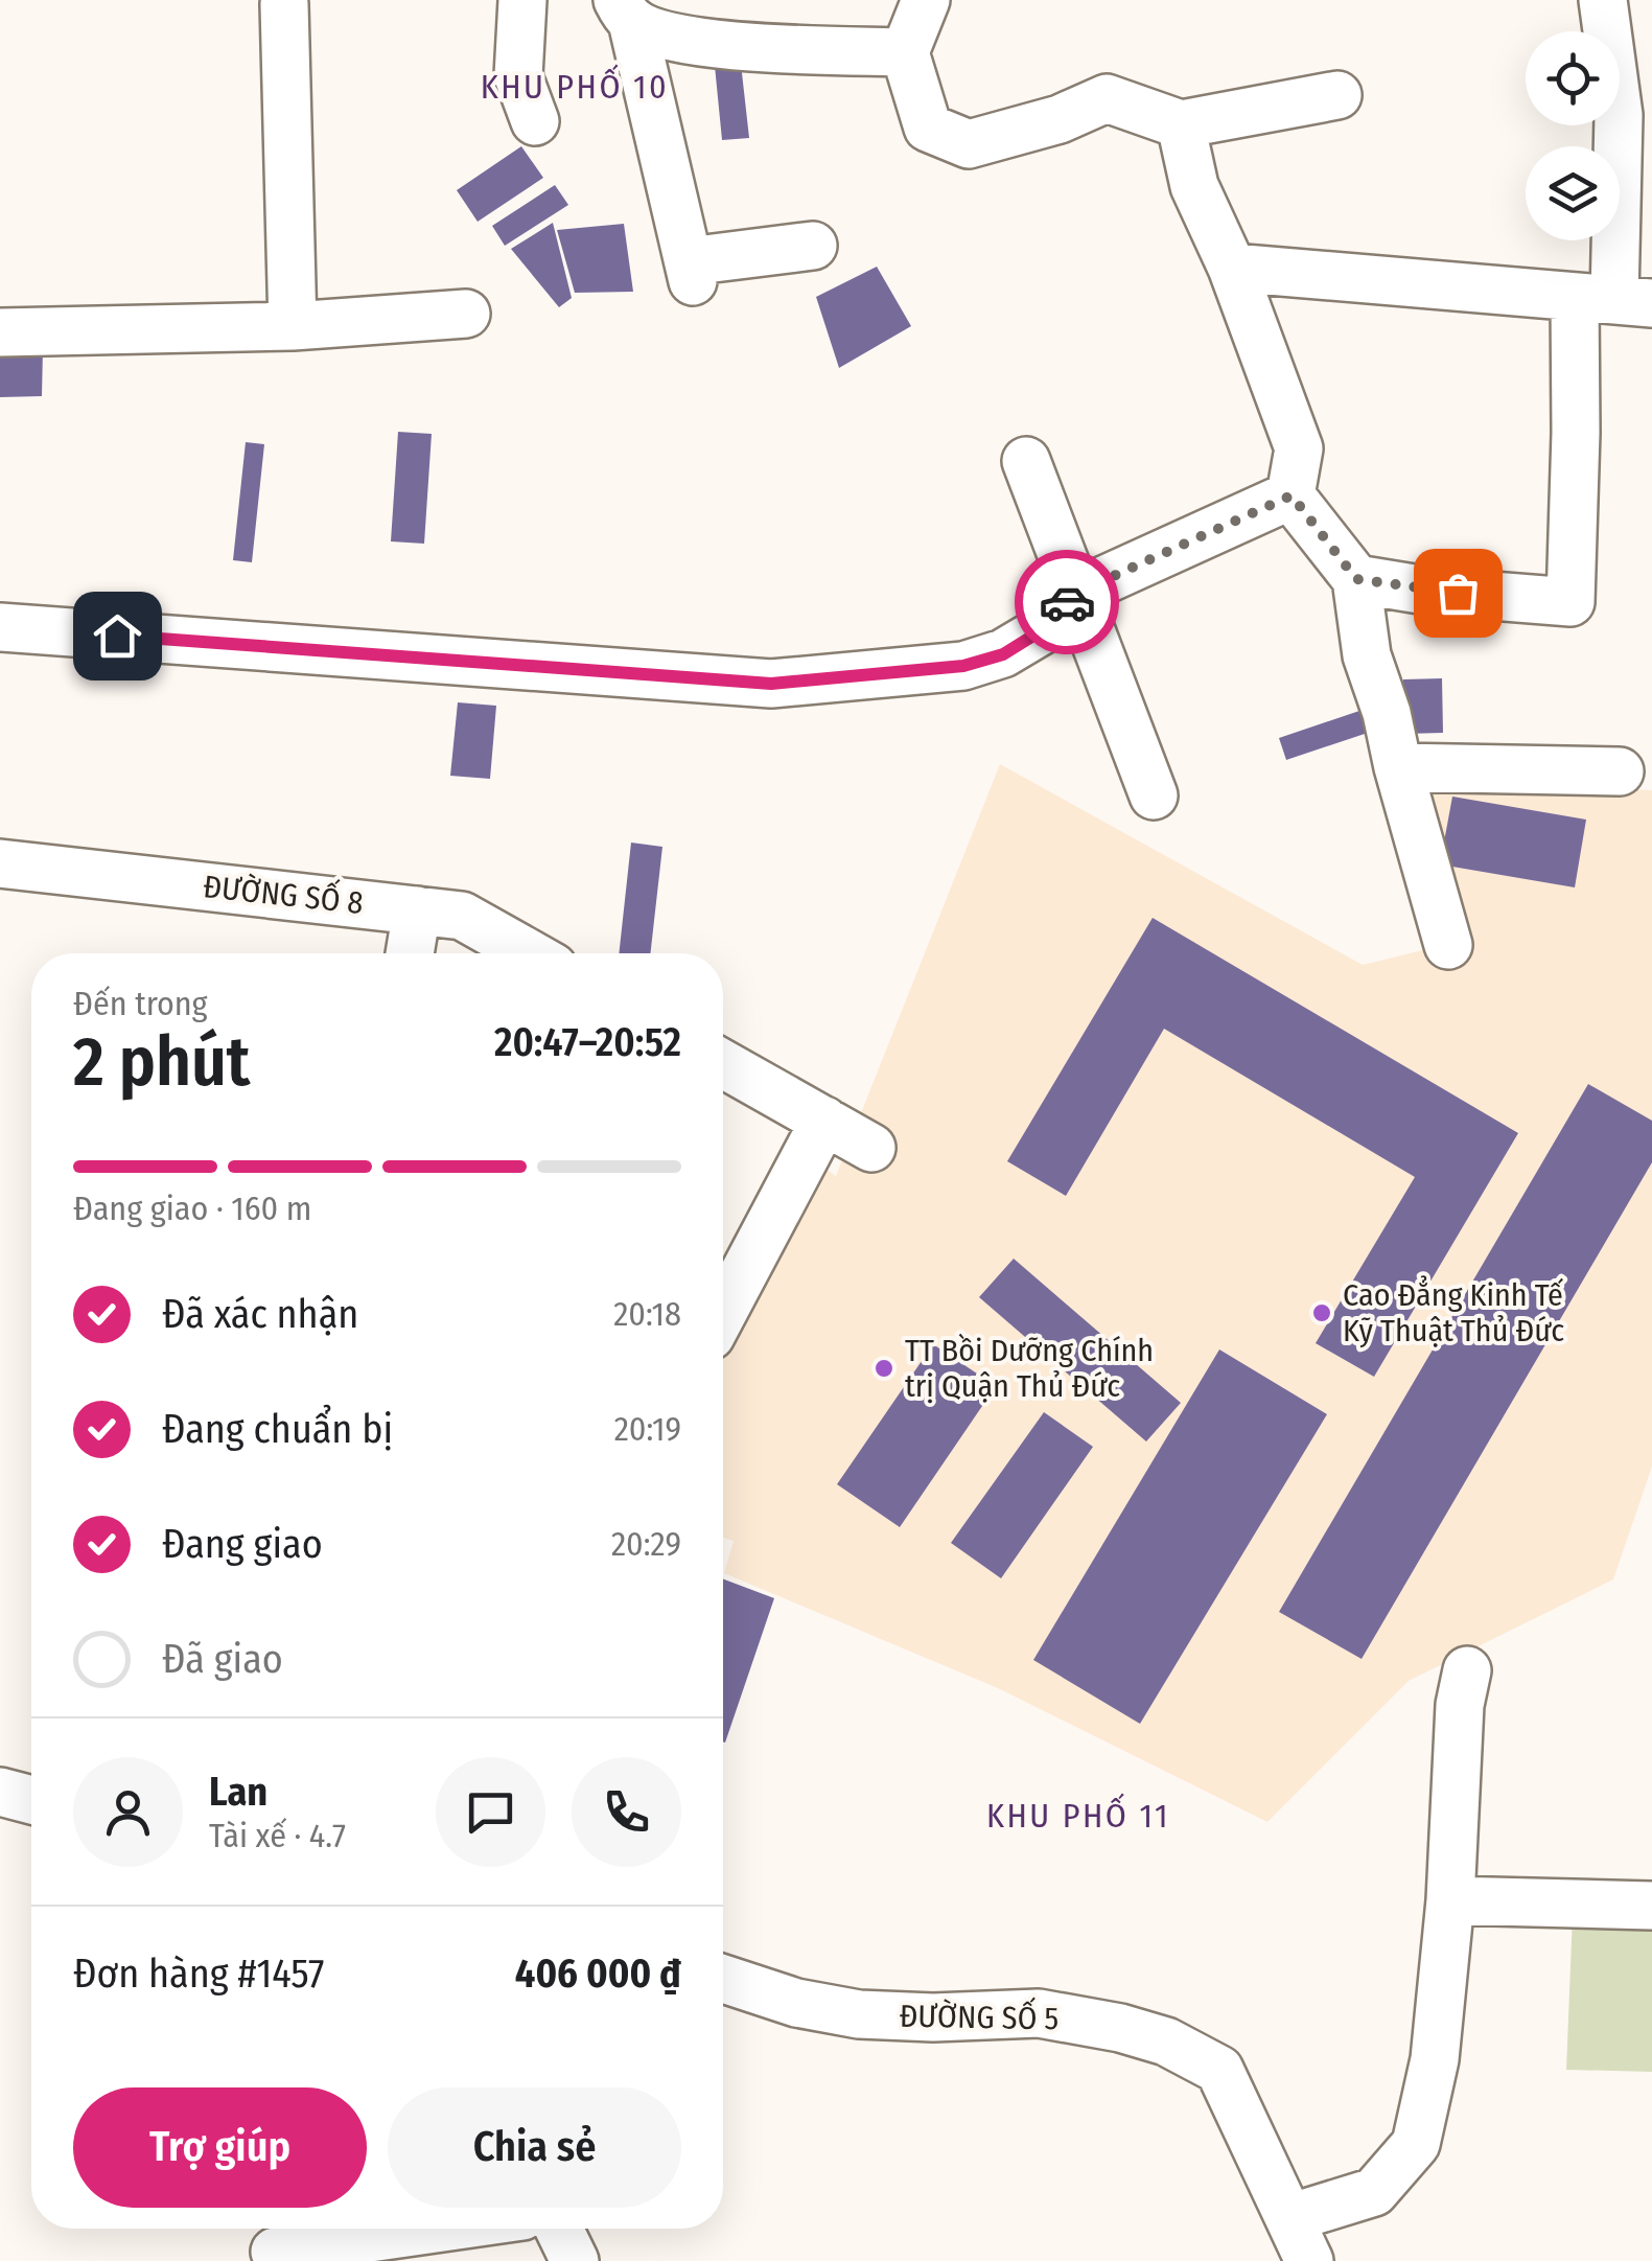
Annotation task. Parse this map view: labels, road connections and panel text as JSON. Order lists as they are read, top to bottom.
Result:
{
  "streets": {
    "street": ["ĐƯỜNG SỐ 8", "ĐƯỜNG SỐ 5"]
  },
  "districts": ["KHU PHỐ 10", "KHU PHỐ 11"],
  "places": ["Cao Đẳng Kinh Tế Kỹ Thuật Thủ Đức", "TT Bồi Dưỡng Chính trị Quận Thủ Đức"],
  "page": {
    "heading": ["2 phút", "Đến trong", "20:47–20:52"],
    "panel": [
      "Lan",
      "Tài xế · 4.7",
      "Đơn hàng #1457",
      "406 000 ₫"
    ],
    "bar": "Đang giao · 160 m",
    "list": [
      ["Đã xác nhận", "20:18"],
      ["Đang chuẩn bị", "20:19"],
      ["Đang giao", "20:29"],
      "Đã giao"
    ],
    "buttons": ["Trợ giúp", "Chia sẻ"]
  }
}
